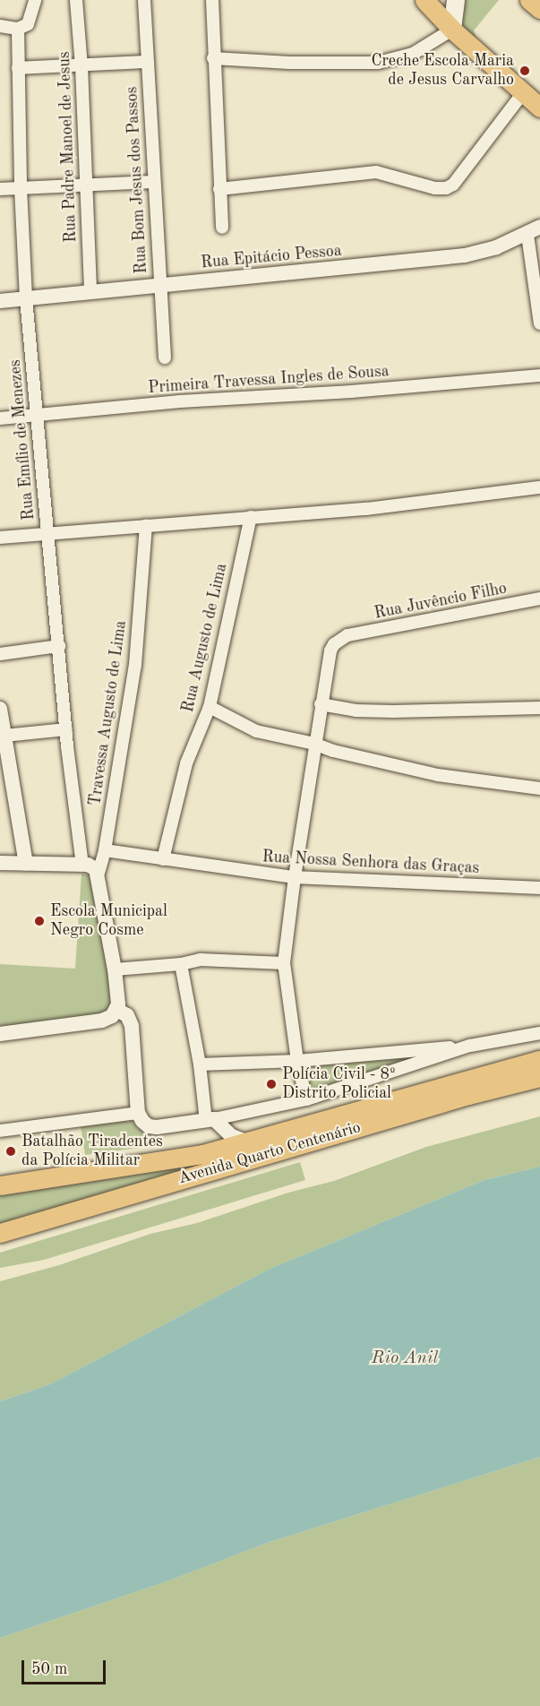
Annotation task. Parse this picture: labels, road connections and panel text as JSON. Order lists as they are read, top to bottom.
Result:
{
  "streets": {
    "main road": ["Avenida Quarto Centenário"],
    "street": [
      "Rua Padre Manoel de Jesus",
      "Rua Bom Jesus dos Passos",
      "Rua Epitácio Pessoa",
      "Primeira Travessa Ingles de Sousa",
      "Rua Emílio de Menezes",
      "Rua Juvêncio Filho",
      "Rua Augusto de Lima",
      "Travessa Augusto de Lima",
      "Rua Nossa Senhora das Graças"
    ]
  },
  "crossings": [
    ["Rua Padre Manoel de Jesus", "Rua Epitácio Pessoa"],
    ["Rua Bom Jesus dos Passos", "Rua Epitácio Pessoa"],
    ["Rua Epitácio Pessoa", "Rua Emílio de Menezes"],
    ["Primeira Travessa Ingles de Sousa", "Rua Emílio de Menezes"],
    ["Rua Augusto de Lima", "Rua Nossa Senhora das Graças"],
    ["Travessa Augusto de Lima", "Rua Nossa Senhora das Graças"]
  ],
  "water": ["Rio Anil"],
  "places": [
    "Creche Escola Maria de Jesus Carvalho",
    "Escola Municipal Negro Cosme",
    "Polícia Civil - 8º Distrito Policial",
    "Batalhão Tiradentes da Polícia Militar"
  ],
  "scale_bar": "50 m"
}
